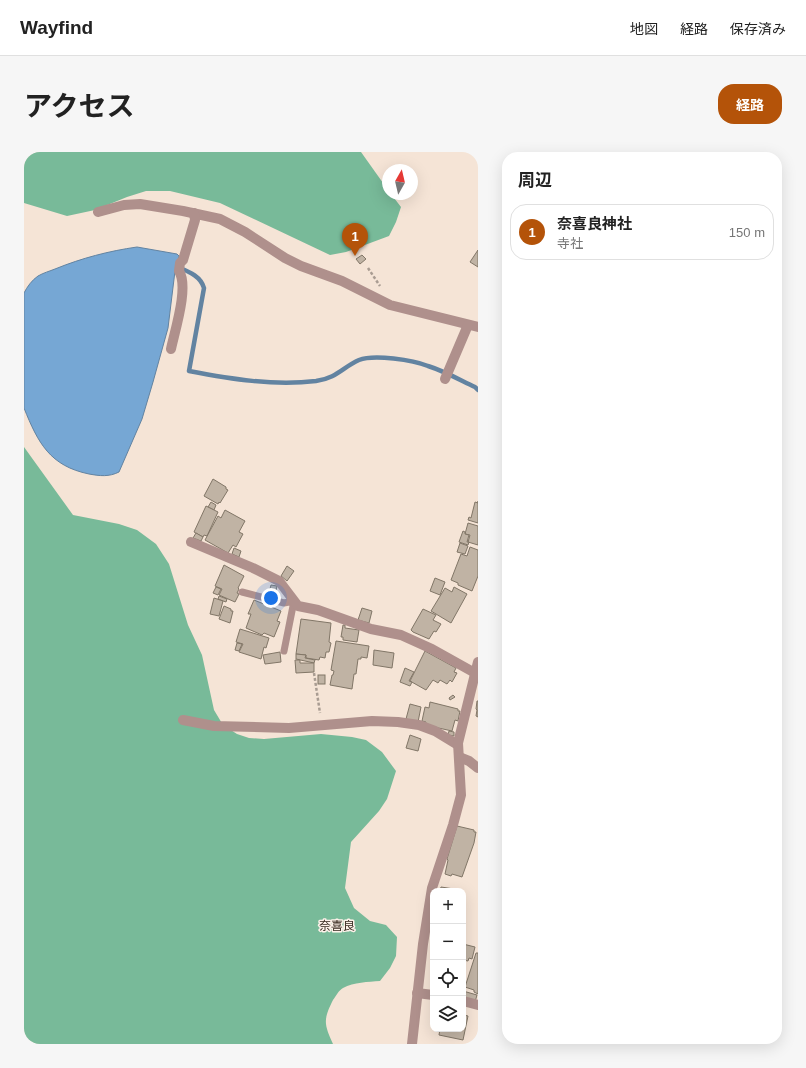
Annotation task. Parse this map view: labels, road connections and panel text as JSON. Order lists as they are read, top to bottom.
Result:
{
  "districts": ["奈喜良"],
  "north": "top",
  "page": {
    "header": "Wayfind",
    "nav": ["地図", "経路", "保存済み"],
    "title": "アクセス",
    "buttons": "経路",
    "heading": "周辺",
    "list": [
      {
        "mark": "1",
        "name": "奈喜良神社",
        "note": "寺社",
        "value": "150 m"
      }
    ],
    "pins": "1",
    "map_buttons": ["+", "−"]
  }
}
